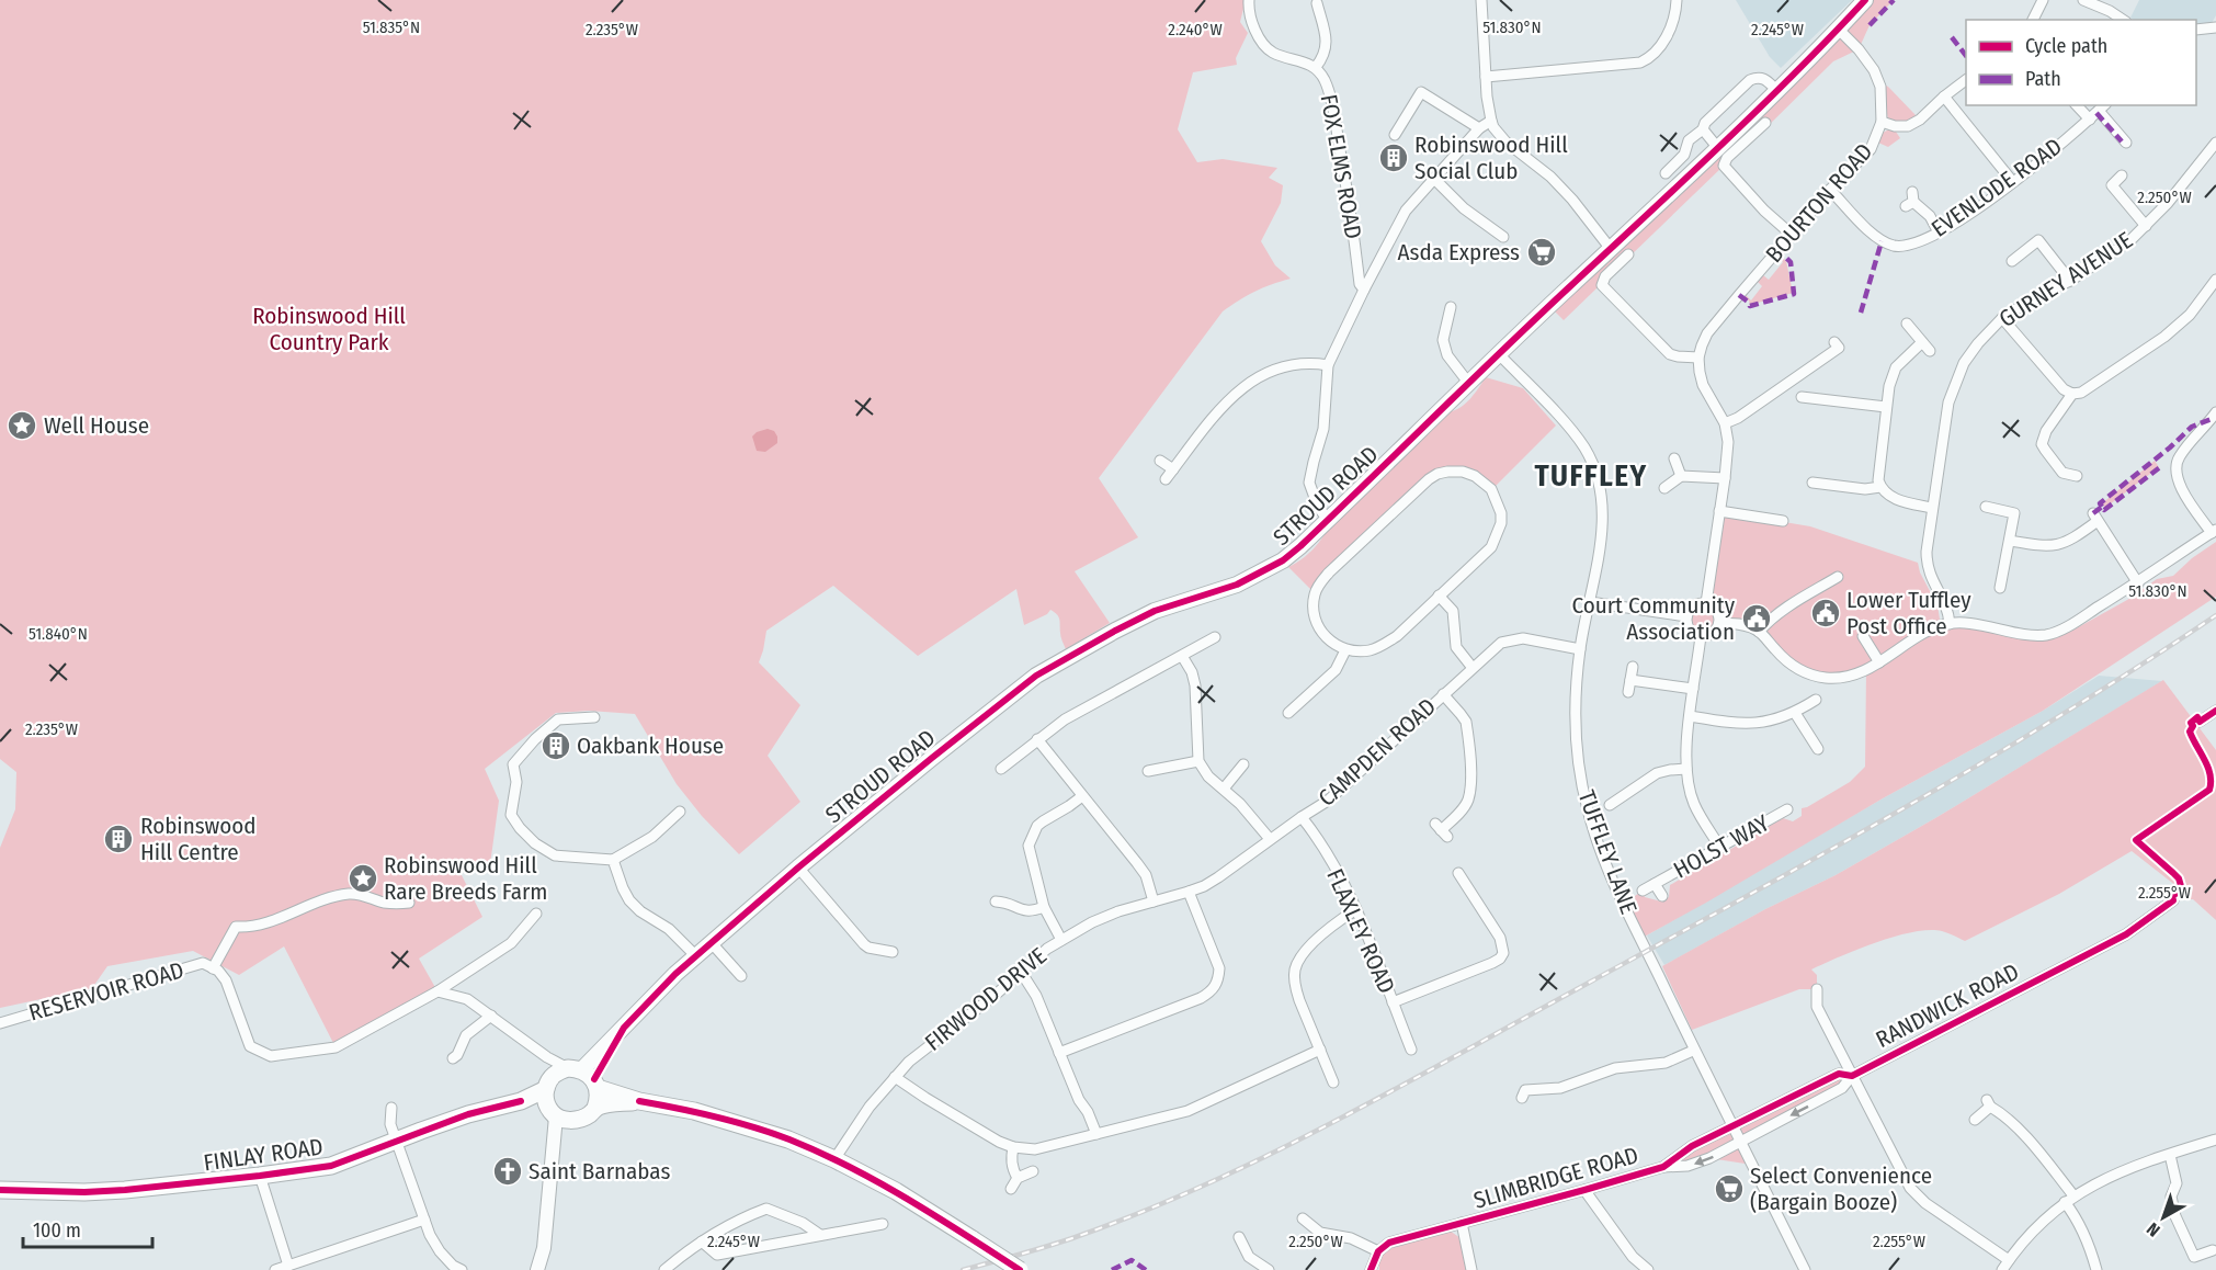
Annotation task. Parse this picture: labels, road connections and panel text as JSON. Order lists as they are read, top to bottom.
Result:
{
  "streets": {
    "highway": ["FINLAY ROAD"],
    "main road": ["STROUD ROAD"],
    "street": [
      "FOX ELMS ROAD",
      "EVENLODE ROAD",
      "BOURTON ROAD",
      "GURNEY AVENUE",
      "CAMPDEN ROAD",
      "HOLST WAY",
      "TUFFLEY LANE",
      "FLAXLEY ROAD",
      "RESERVOIR ROAD",
      "FIRWOOD DRIVE",
      "RANDWICK ROAD",
      "SLIMBRIDGE ROAD"
    ]
  },
  "crossings": [
    ["FOX ELMS ROAD", "STROUD ROAD"],
    ["EVENLODE ROAD", "BOURTON ROAD"],
    ["BOURTON ROAD", "STROUD ROAD"],
    ["STROUD ROAD", "TUFFLEY LANE"],
    ["STROUD ROAD", "FINLAY ROAD"],
    ["CAMPDEN ROAD", "TUFFLEY LANE"],
    ["CAMPDEN ROAD", "FLAXLEY ROAD"],
    ["CAMPDEN ROAD", "FIRWOOD DRIVE"],
    ["TUFFLEY LANE", "RANDWICK ROAD"],
    ["TUFFLEY LANE", "SLIMBRIDGE ROAD"],
    ["RANDWICK ROAD", "SLIMBRIDGE ROAD"]
  ],
  "districts": ["TUFFLEY"],
  "parks": ["Robinswood Hill Country Park"],
  "places": {
    "building": ["Robinswood Hill Social Club", "Oakbank House", "Robinswood Hill Centre"],
    "supermarket": ["Asda Express", "Select Convenience (Bargain Booze)"],
    "place": ["Well House", "Robinswood Hill Rare Breeds Farm"],
    "public building": ["Lower Tuffley Post Office", "Court Community Association"],
    "church": ["Saint Barnabas"]
  },
  "legend": ["Cycle path", "Path"],
  "scale_bar": "100 m",
  "north": "bottom left",
  "coordinates": [
    "51.835°N",
    "51.830°N",
    "2.235°W",
    "2.240°W",
    "2.245°W",
    "2.250°W",
    "51.840°N",
    "2.255°W"
  ]
}
